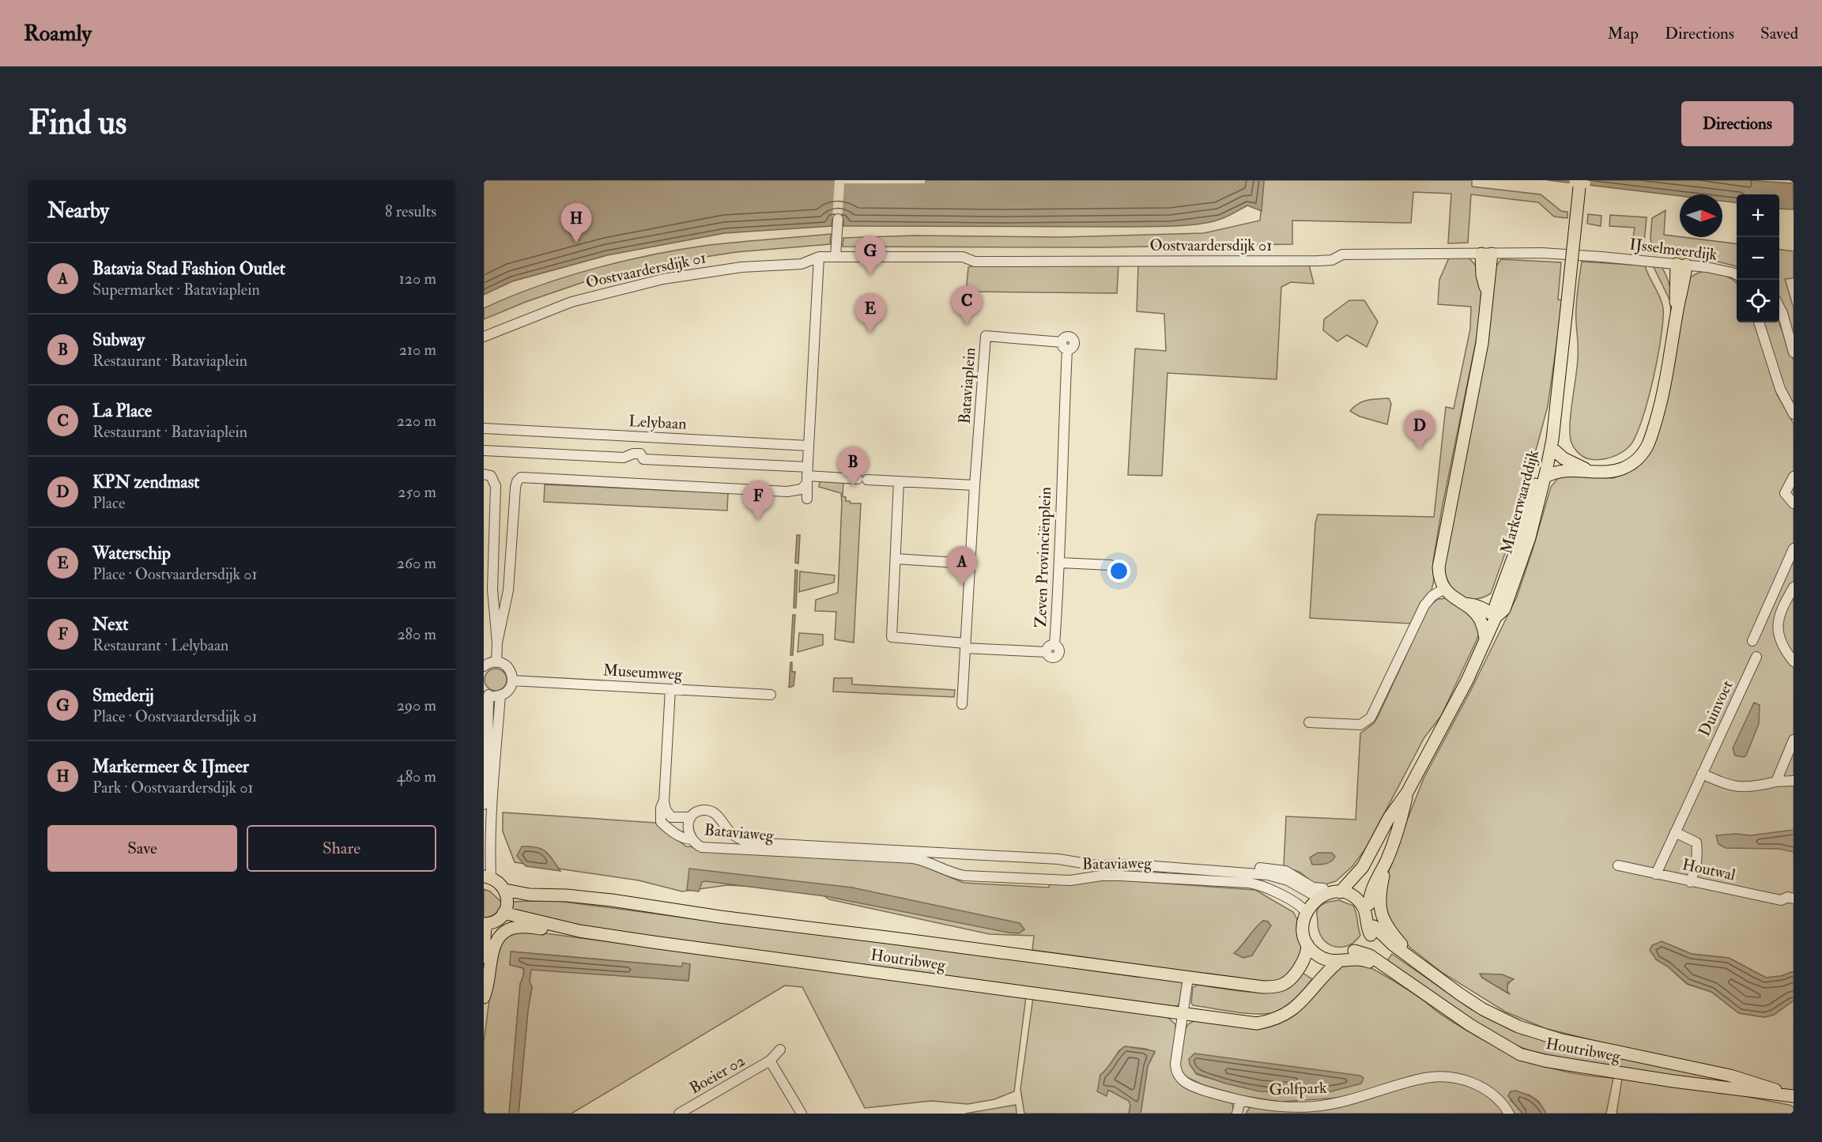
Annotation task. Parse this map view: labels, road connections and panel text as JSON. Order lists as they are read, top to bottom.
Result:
{
  "streets": {
    "main road": ["Markerwaarddijk", "Houtribweg"],
    "street": [
      "Oostvaardersdijk 01",
      "IJsselmeerdijk",
      "Bataviaplein",
      "Lelybaan",
      "Zeven Provinciënplein",
      "Museumweg",
      "Duinvoet",
      "Bataviaweg",
      "Houtwal",
      "Boeier 02",
      "Golfpark"
    ]
  },
  "crossings": [
    ["Oostvaardersdijk 01", "IJsselmeerdijk"],
    ["Bataviaplein", "Zeven Provinciënplein"],
    ["Markerwaarddijk", "Bataviaweg"],
    ["Markerwaarddijk", "Houtribweg"],
    ["Duinvoet", "Houtwal"],
    ["Bataviaweg", "Houtribweg"],
    ["Houtribweg", "Golfpark"]
  ],
  "north": "right",
  "page": {
    "header": "Roamly",
    "nav": ["Map", "Directions", "Saved"],
    "buttons": [
      "Directions",
      ["Save", "Share"]
    ],
    "title": "Find us",
    "heading": ["Nearby", "8 results"],
    "map_buttons": ["+", "−"],
    "pins": [
      "H",
      "G",
      "C",
      "E",
      "D",
      "B",
      "F",
      "A"
    ],
    "list": [
      {
        "mark": "A",
        "name": "Batavia Stad Fashion Outlet",
        "note": "Supermarket · Bataviaplein",
        "value": "120 m"
      },
      {
        "mark": "B",
        "name": "Subway",
        "note": "Restaurant · Bataviaplein",
        "value": "210 m"
      },
      {
        "mark": "C",
        "name": "La Place",
        "note": "Restaurant · Bataviaplein",
        "value": "220 m"
      },
      {
        "mark": "D",
        "name": "KPN zendmast",
        "note": "Place",
        "value": "250 m"
      },
      {
        "mark": "E",
        "name": "Waterschip",
        "note": "Place · Oostvaardersdijk 01",
        "value": "260 m"
      },
      {
        "mark": "F",
        "name": "Next",
        "note": "Restaurant · Lelybaan",
        "value": "280 m"
      },
      {
        "mark": "G",
        "name": "Smederij",
        "note": "Place · Oostvaardersdijk 01",
        "value": "290 m"
      },
      {
        "mark": "H",
        "name": "Markermeer & IJmeer",
        "note": "Park · Oostvaardersdijk 01",
        "value": "480 m"
      }
    ]
  }
}
